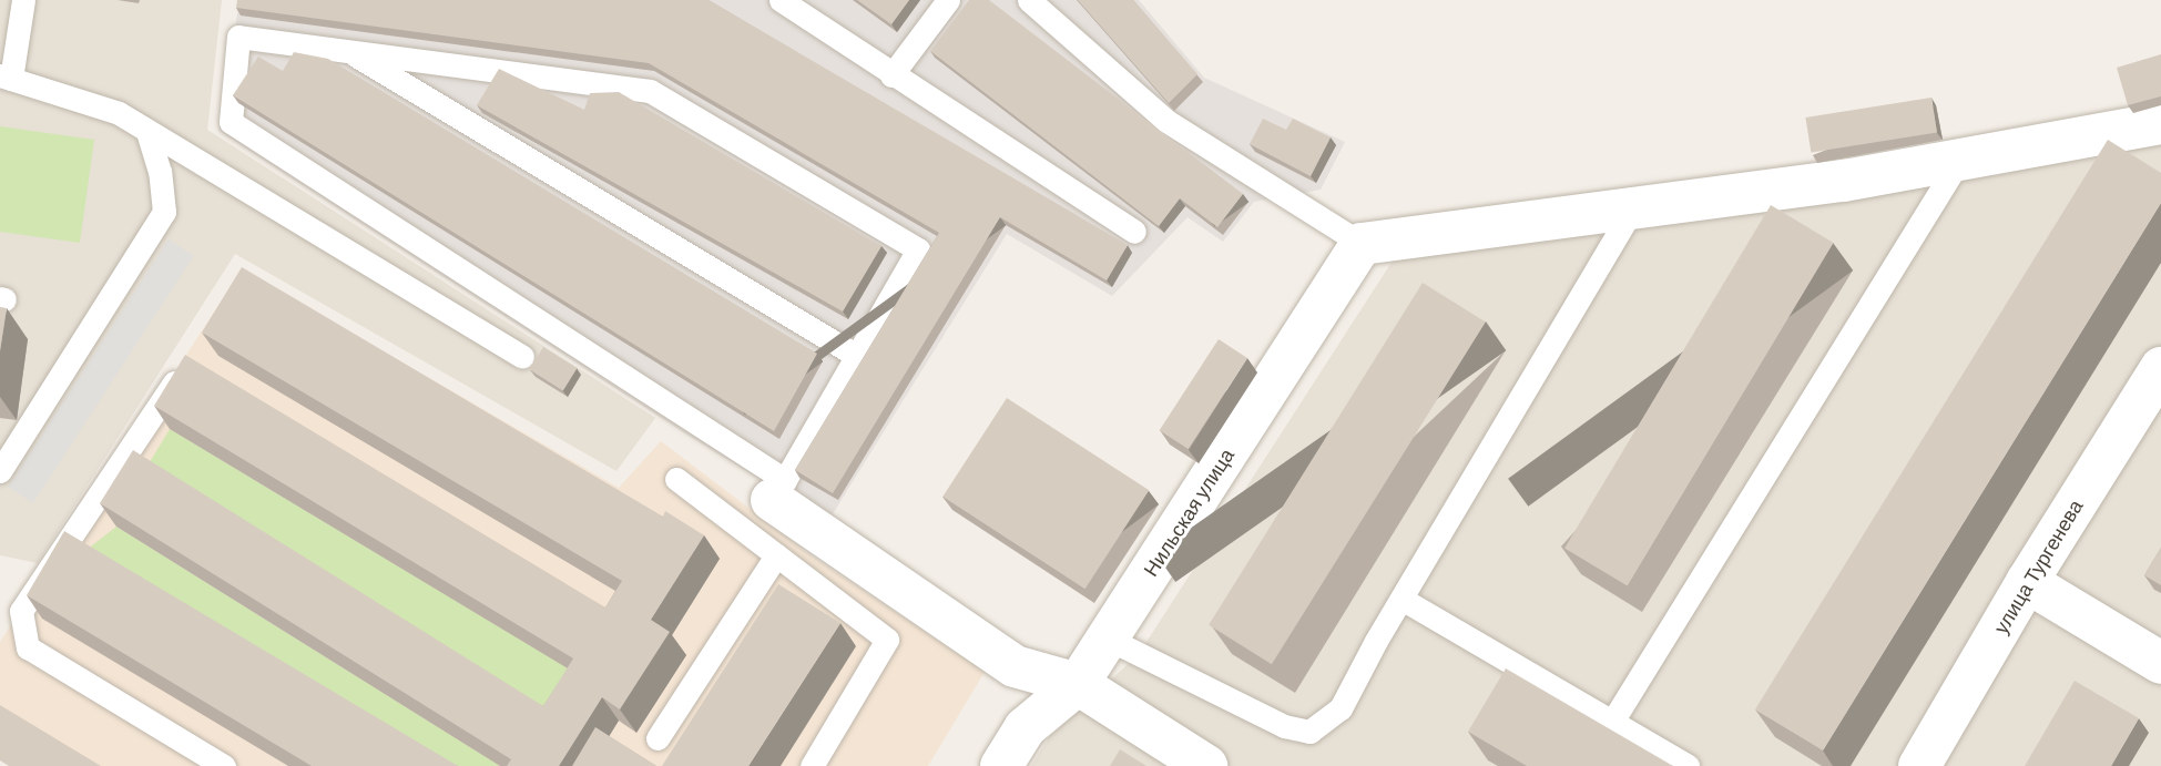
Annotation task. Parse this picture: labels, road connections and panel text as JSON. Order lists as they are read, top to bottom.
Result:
{
  "streets": {
    "street": ["Нильская улица", "улица Тургенева"]
  }
}
